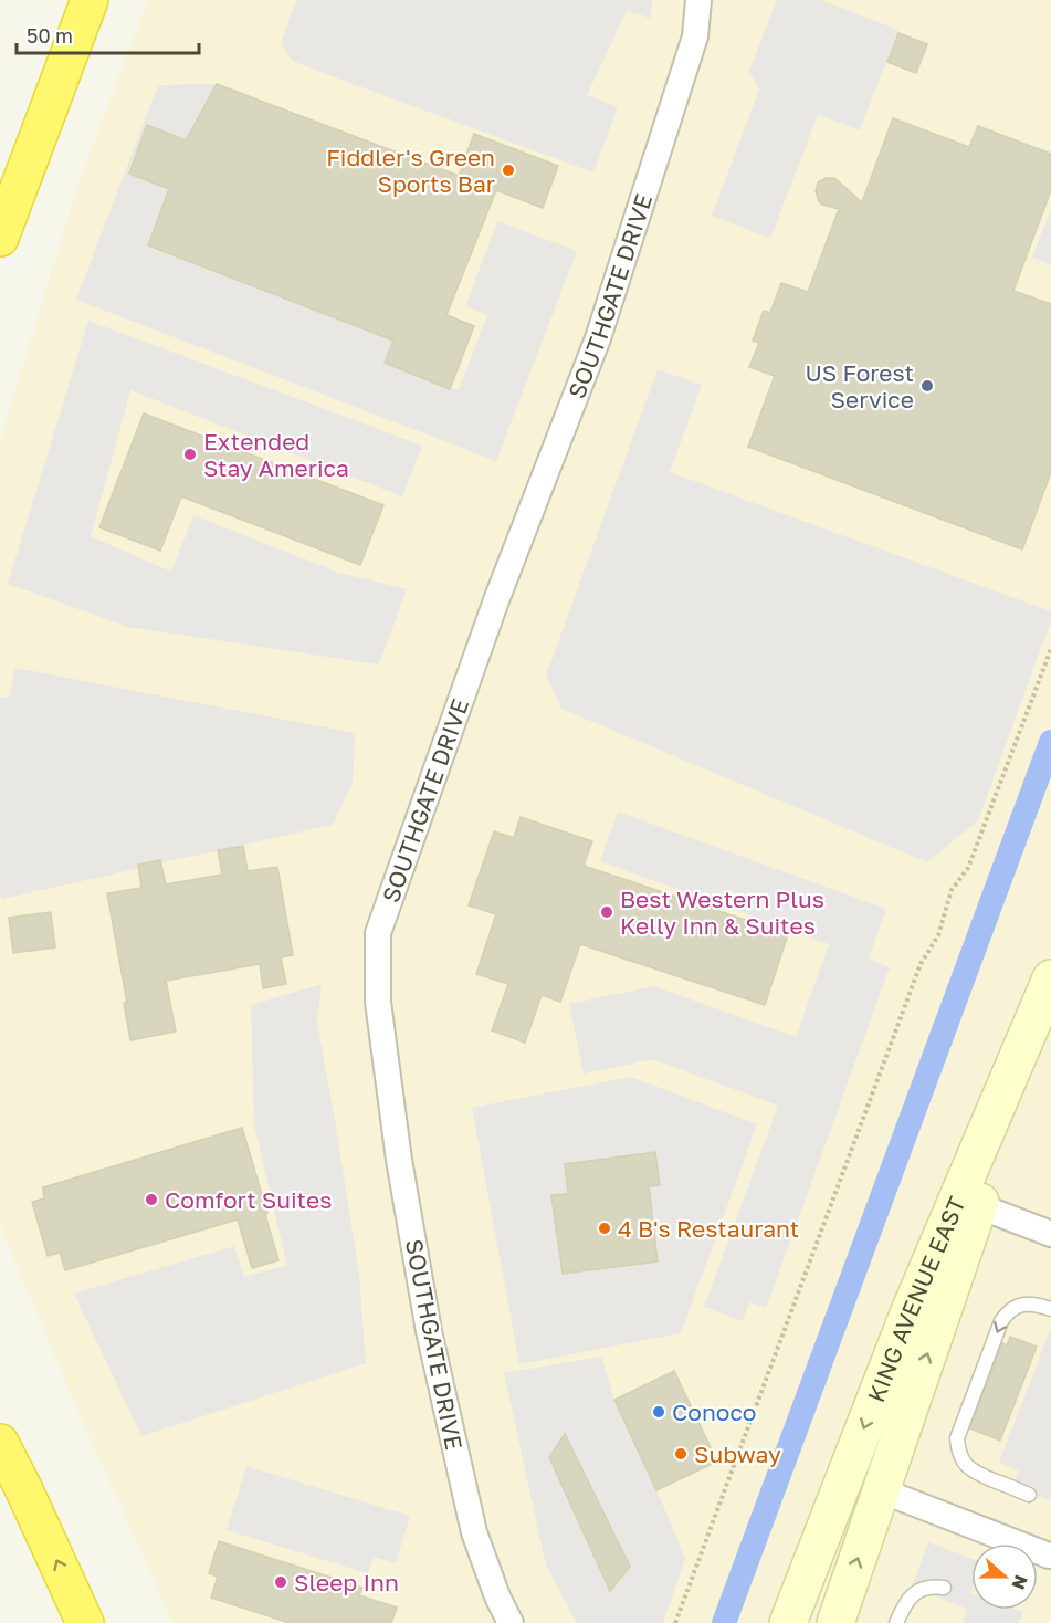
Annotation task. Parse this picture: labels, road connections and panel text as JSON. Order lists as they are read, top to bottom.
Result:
{
  "streets": {
    "main road": ["KING AVENUE EAST"],
    "street": ["SOUTHGATE DRIVE"]
  },
  "places": [
    "Fiddler's Green Sports Bar",
    "US Forest Service",
    "Extended Stay America",
    "Best Western Plus Kelly Inn & Suites",
    "Comfort Suites",
    "4 B's Restaurant",
    "Conoco",
    "Subway",
    "Sleep Inn"
  ],
  "scale_bar": "50 m",
  "north": "right"
}
